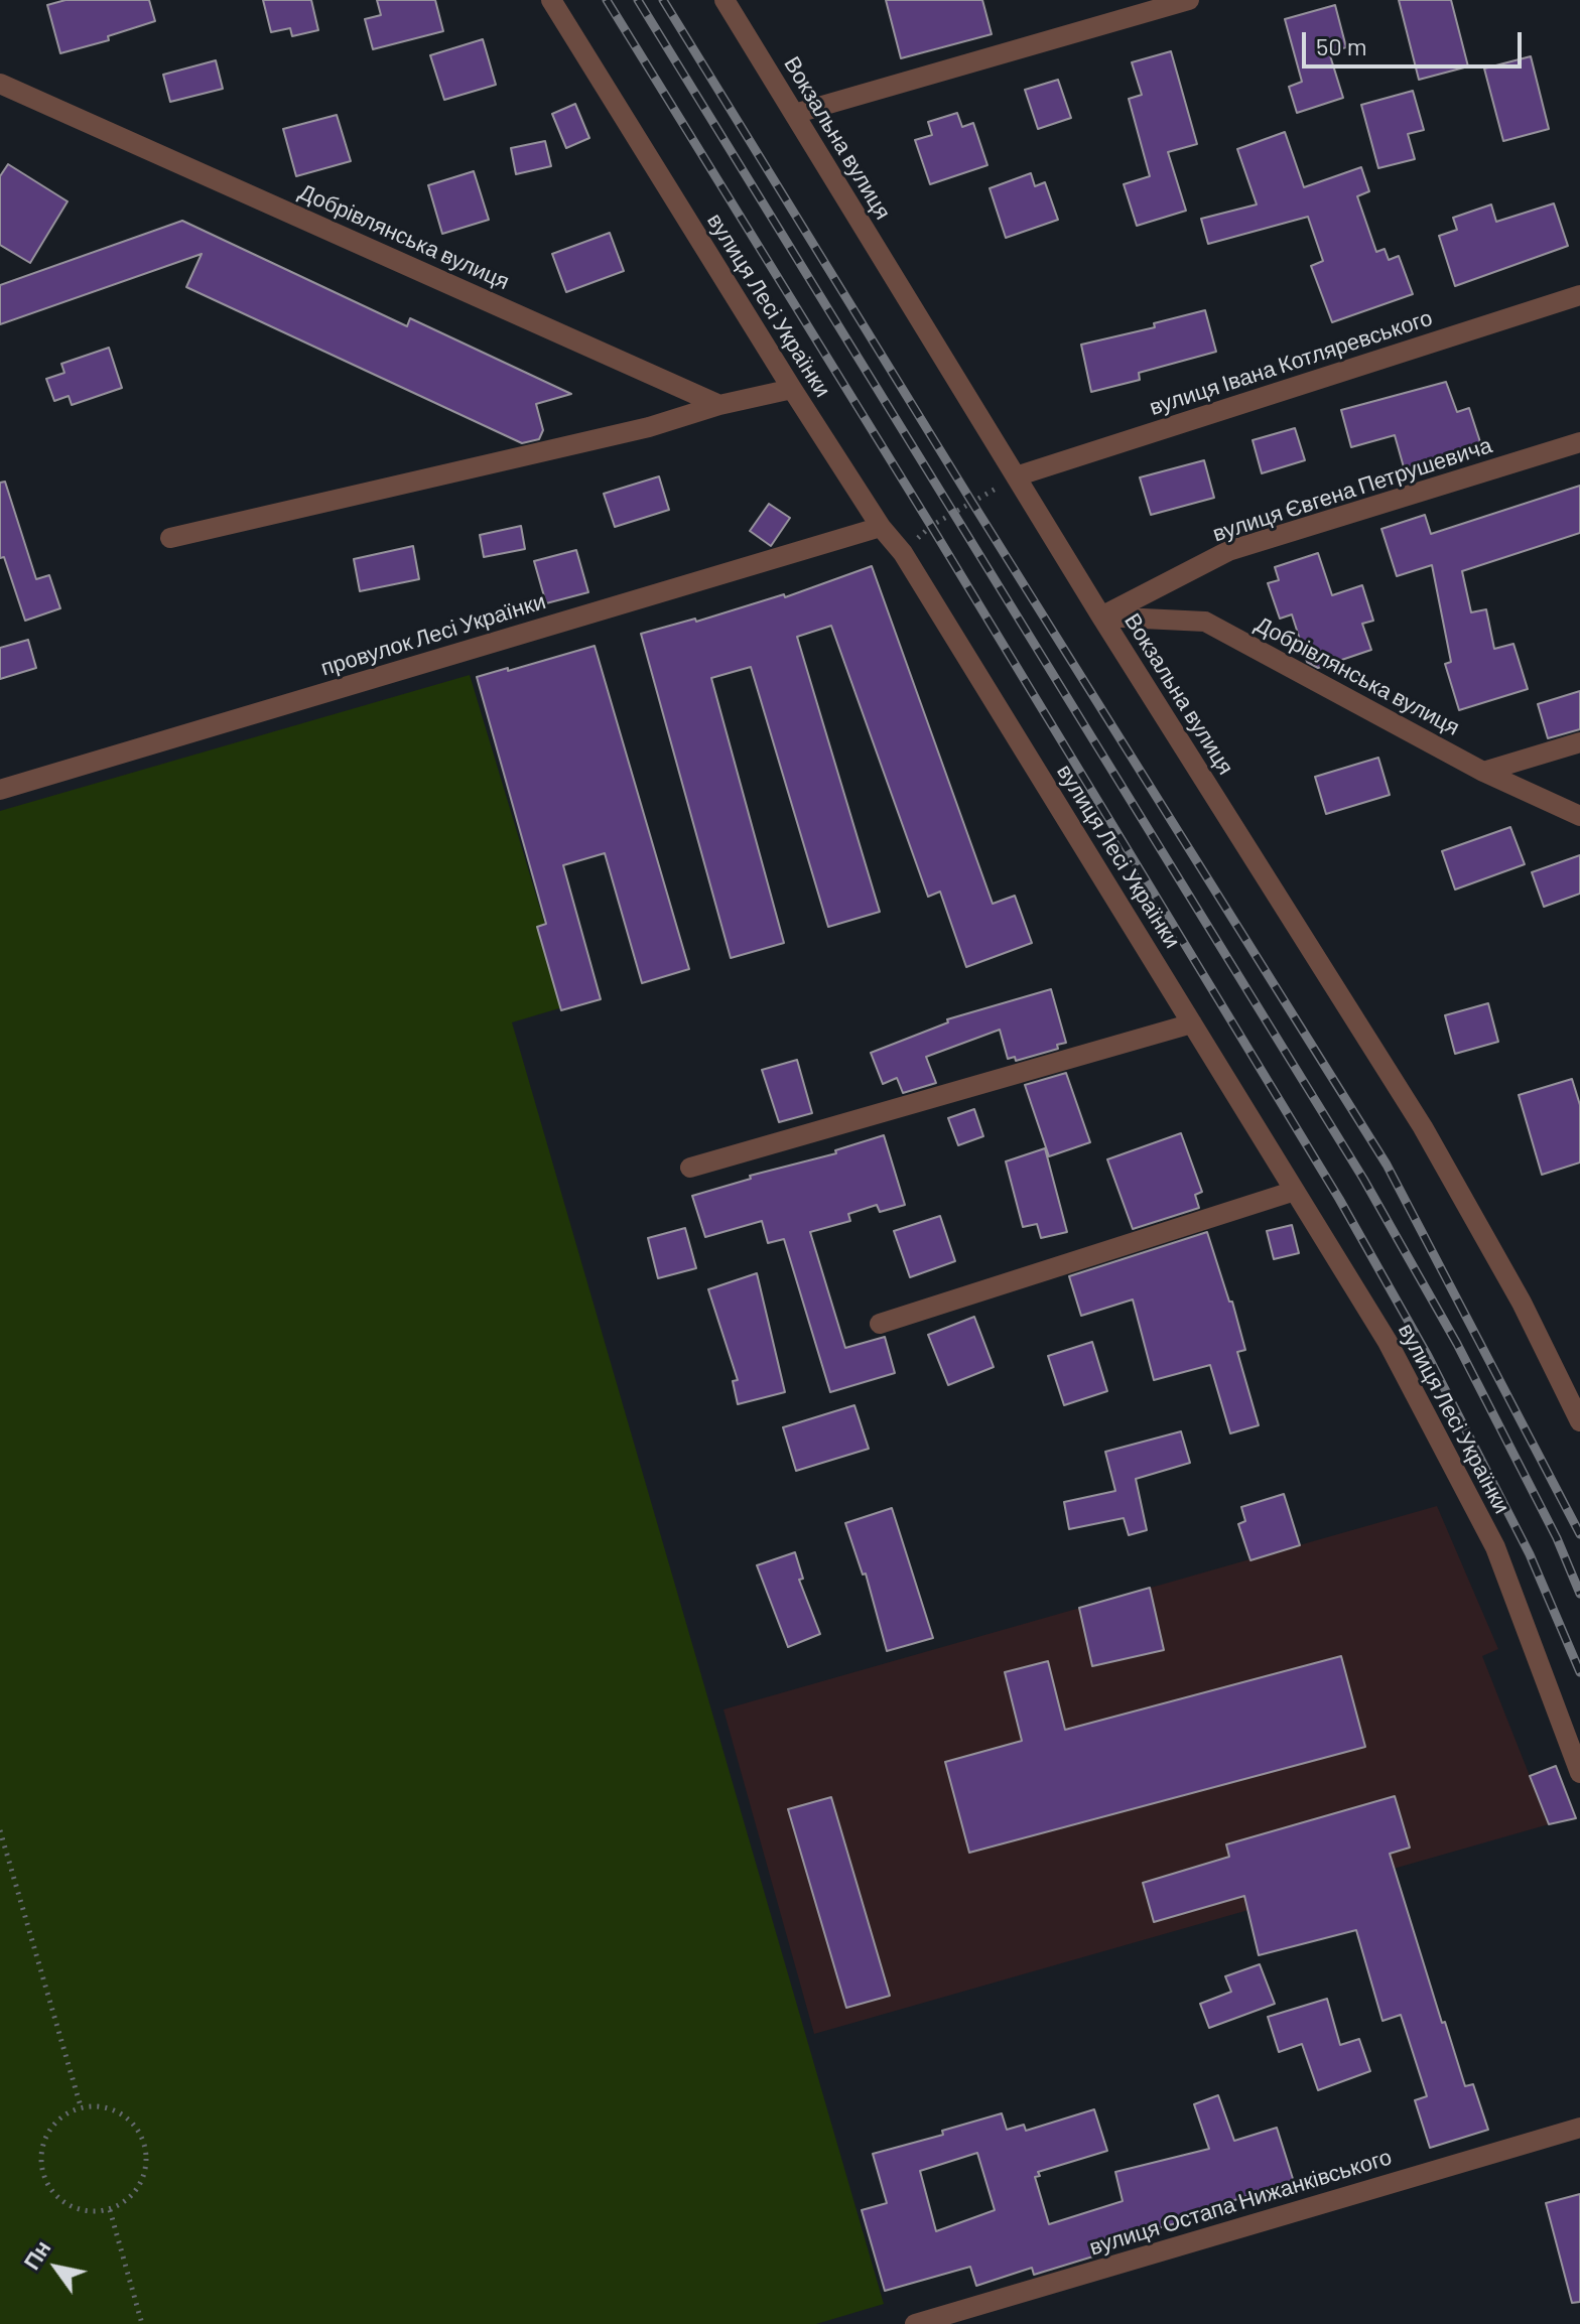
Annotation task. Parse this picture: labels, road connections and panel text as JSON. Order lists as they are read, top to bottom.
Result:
{
  "streets": {
    "street": [
      "Вокзальна вулиця",
      "Добрівлянська вулиця",
      "вулиця Лесі Українки",
      "вулиця Івана Котляревського",
      "вулиця Євгена Петрушевича",
      "провулок Лесі Українки",
      "вулиця Остапа Нижанківського"
    ]
  },
  "crossings": [
    ["Вокзальна вулиця", "Добрівлянська вулиця"],
    ["Вокзальна вулиця", "вулиця Івана Котляревського"],
    ["Вокзальна вулиця", "вулиця Євгена Петрушевича"],
    ["Добрівлянська вулиця", "вулиця Євгена Петрушевича"],
    ["вулиця Лесі Українки", "провулок Лесі Українки"]
  ],
  "scale_bar": "50 m",
  "north": "top left"
}
